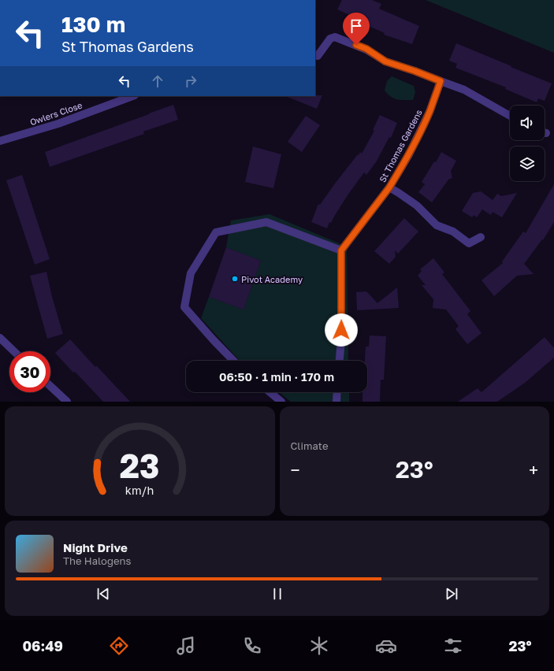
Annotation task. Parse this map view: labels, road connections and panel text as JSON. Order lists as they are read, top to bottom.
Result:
{
  "streets": {
    "street": ["Owlers Close", "St Thomas Gardens"]
  },
  "places": ["Pivot Academy"],
  "page": {
    "turn": ["130 m", "St Thomas Gardens"],
    "limit": "30",
    "trip": "06:50 · 1 min · 170 m",
    "tile": "Climate",
    "heat": ["−", "23°", "+"],
    "song": ["Night Drive", "The Halogens"],
    "tabs": ["06:49", "23°"],
    "gauge": ["23", "km/h"]
  }
}
